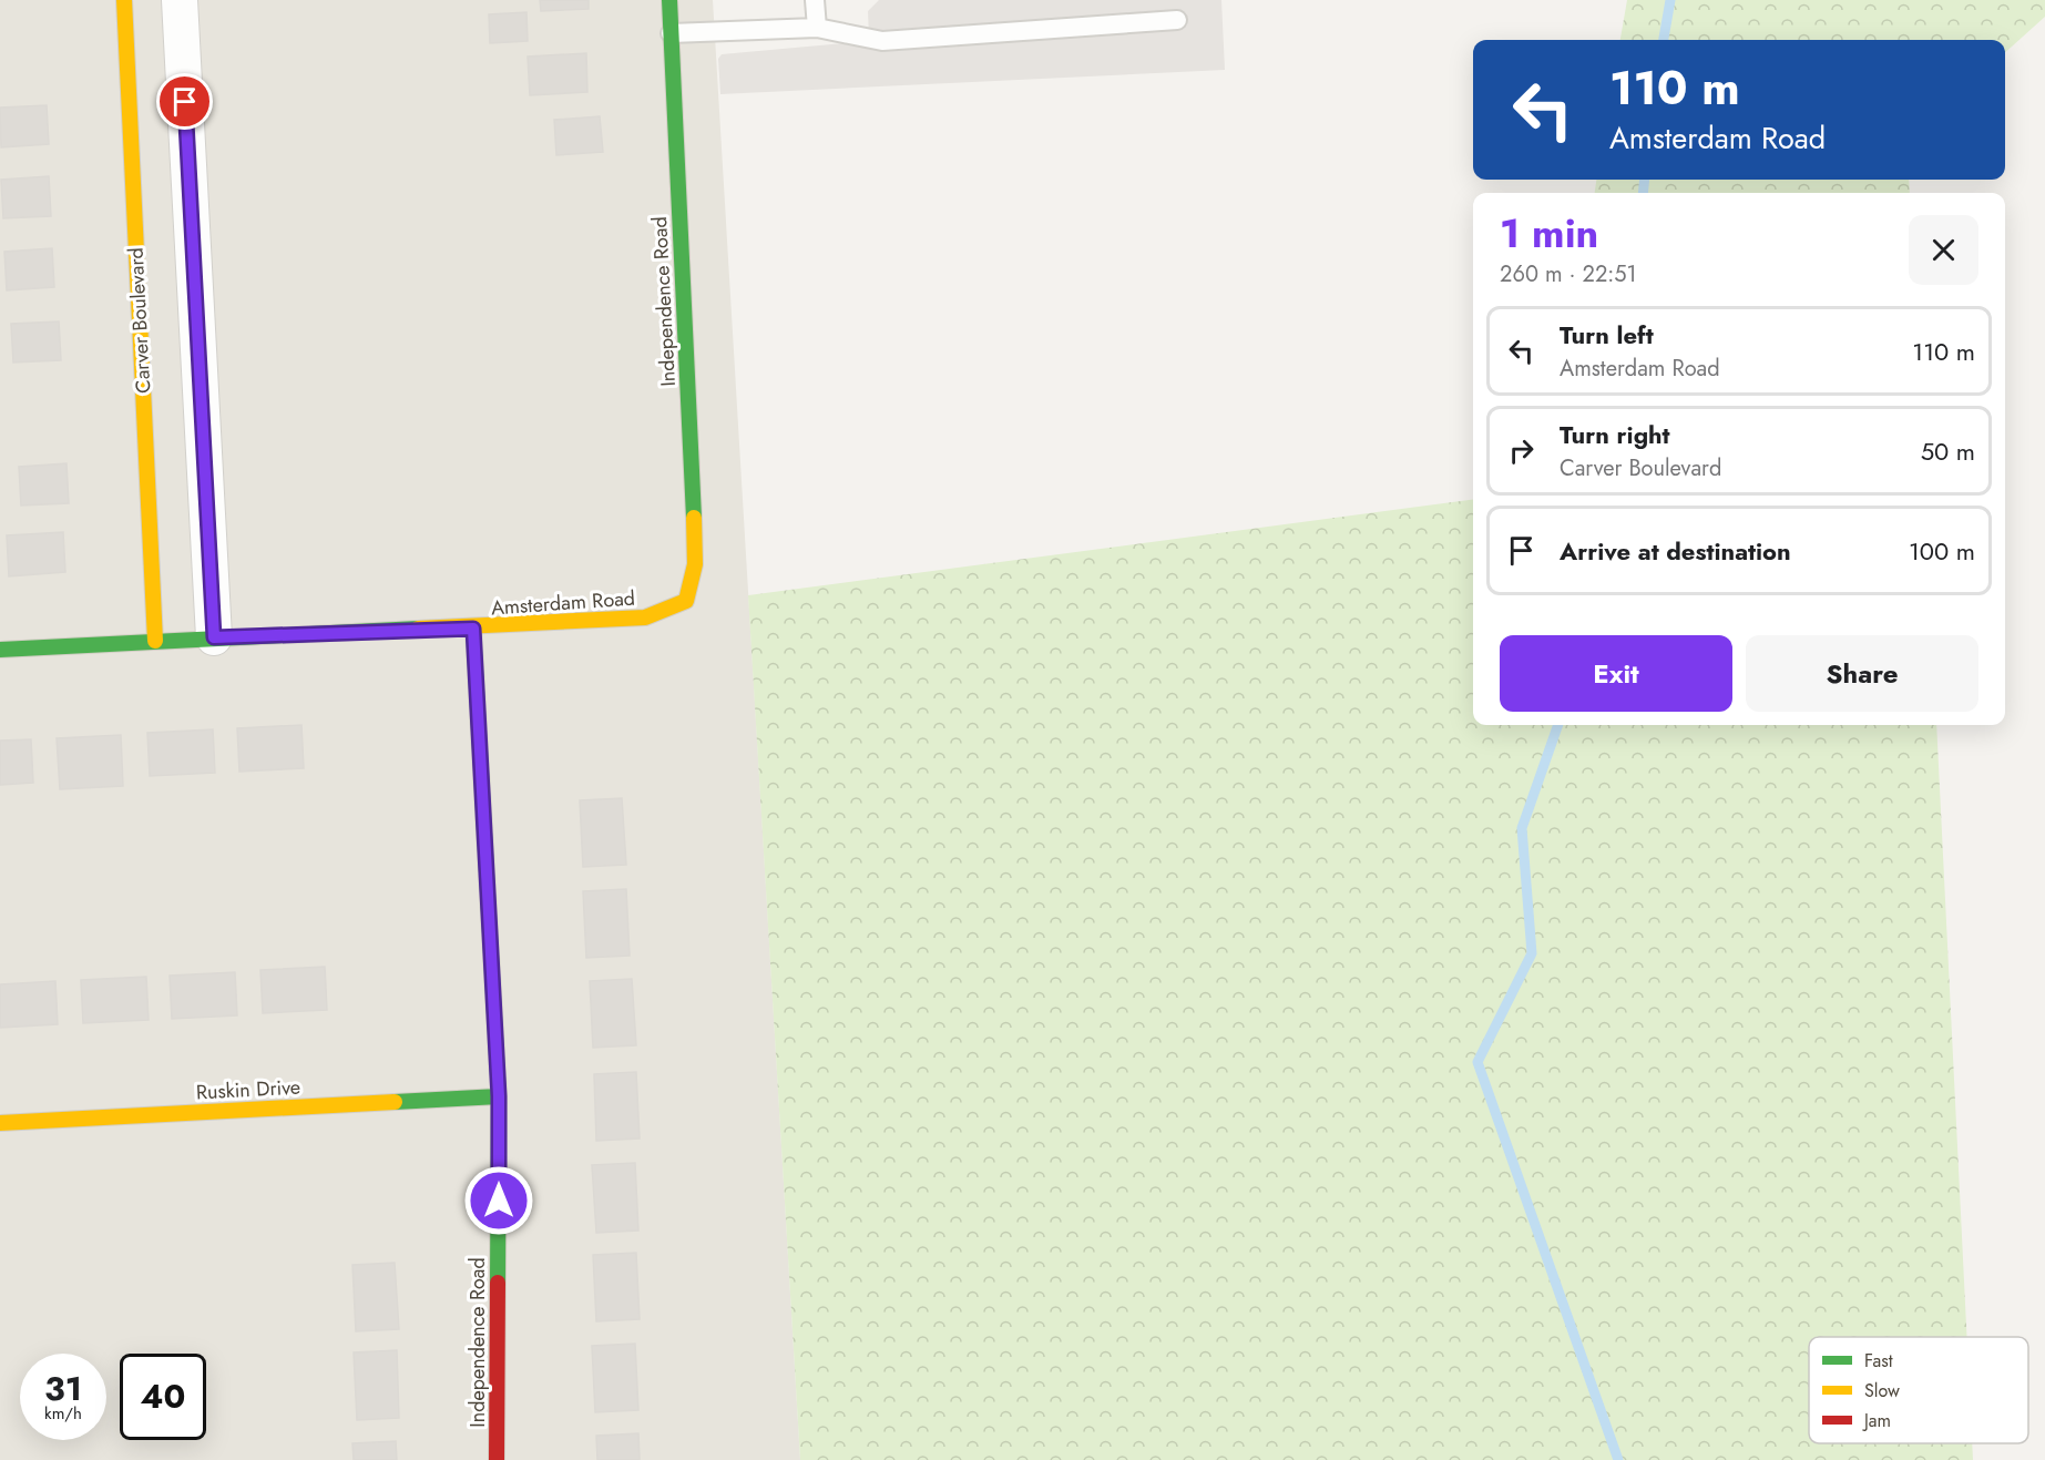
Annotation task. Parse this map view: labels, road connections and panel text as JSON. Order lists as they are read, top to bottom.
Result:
{
  "streets": {
    "street": [
      "Independence Road",
      "Carver Boulevard",
      "Amsterdam Road",
      "Ruskin Drive"
    ]
  },
  "crossings": [
    ["Independence Road", "Amsterdam Road"],
    ["Independence Road", "Ruskin Drive"],
    ["Carver Boulevard", "Amsterdam Road"]
  ],
  "legend": ["Fast", "Slow", "Jam"],
  "page": {
    "turn": ["110 m", "Amsterdam Road"],
    "heading": ["1 min", "260 m · 22:51"],
    "list": [
      {
        "name": "Turn left",
        "note": "Amsterdam Road",
        "value": "110 m"
      },
      {
        "name": "Turn right",
        "note": "Carver Boulevard",
        "value": "50 m"
      },
      {
        "name": "Arrive at destination",
        "value": "100 m"
      }
    ],
    "buttons": ["Exit", "Share"],
    "speed": "31 km/h",
    "limit": "40"
  }
}
